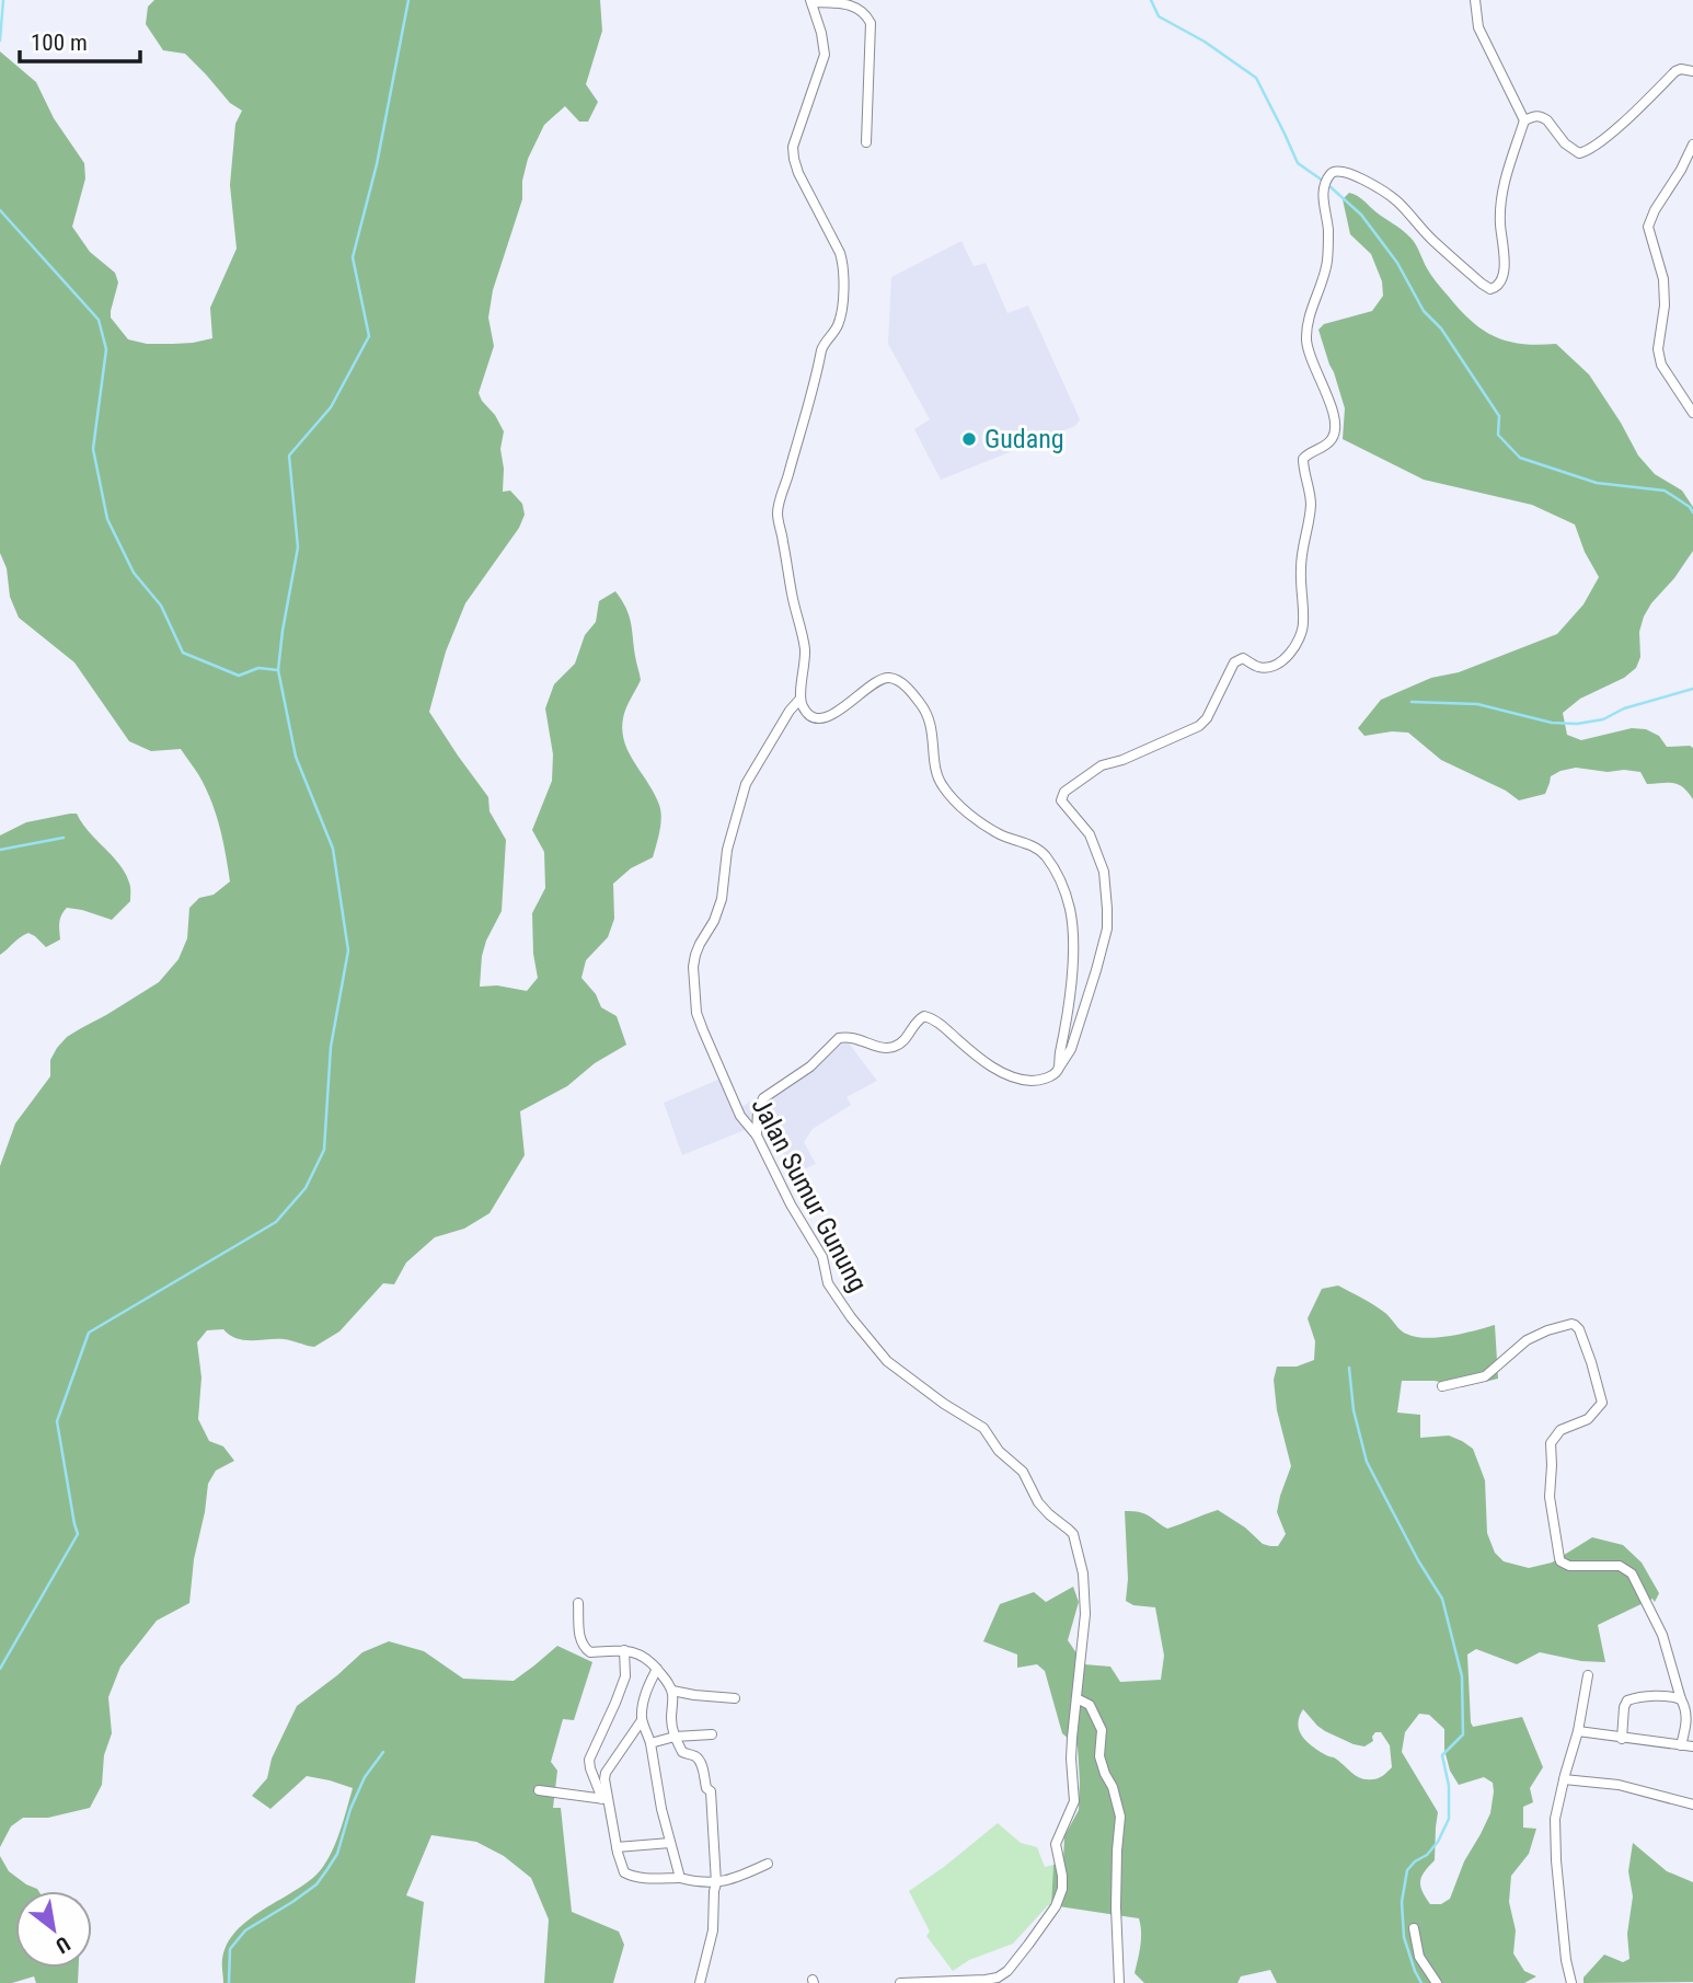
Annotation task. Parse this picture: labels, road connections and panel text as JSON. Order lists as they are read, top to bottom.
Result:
{
  "streets": {
    "street": ["Jalan Sumur Gunung"]
  },
  "places": ["Gudang"],
  "scale_bar": "100 m",
  "north": "bottom right"
}
